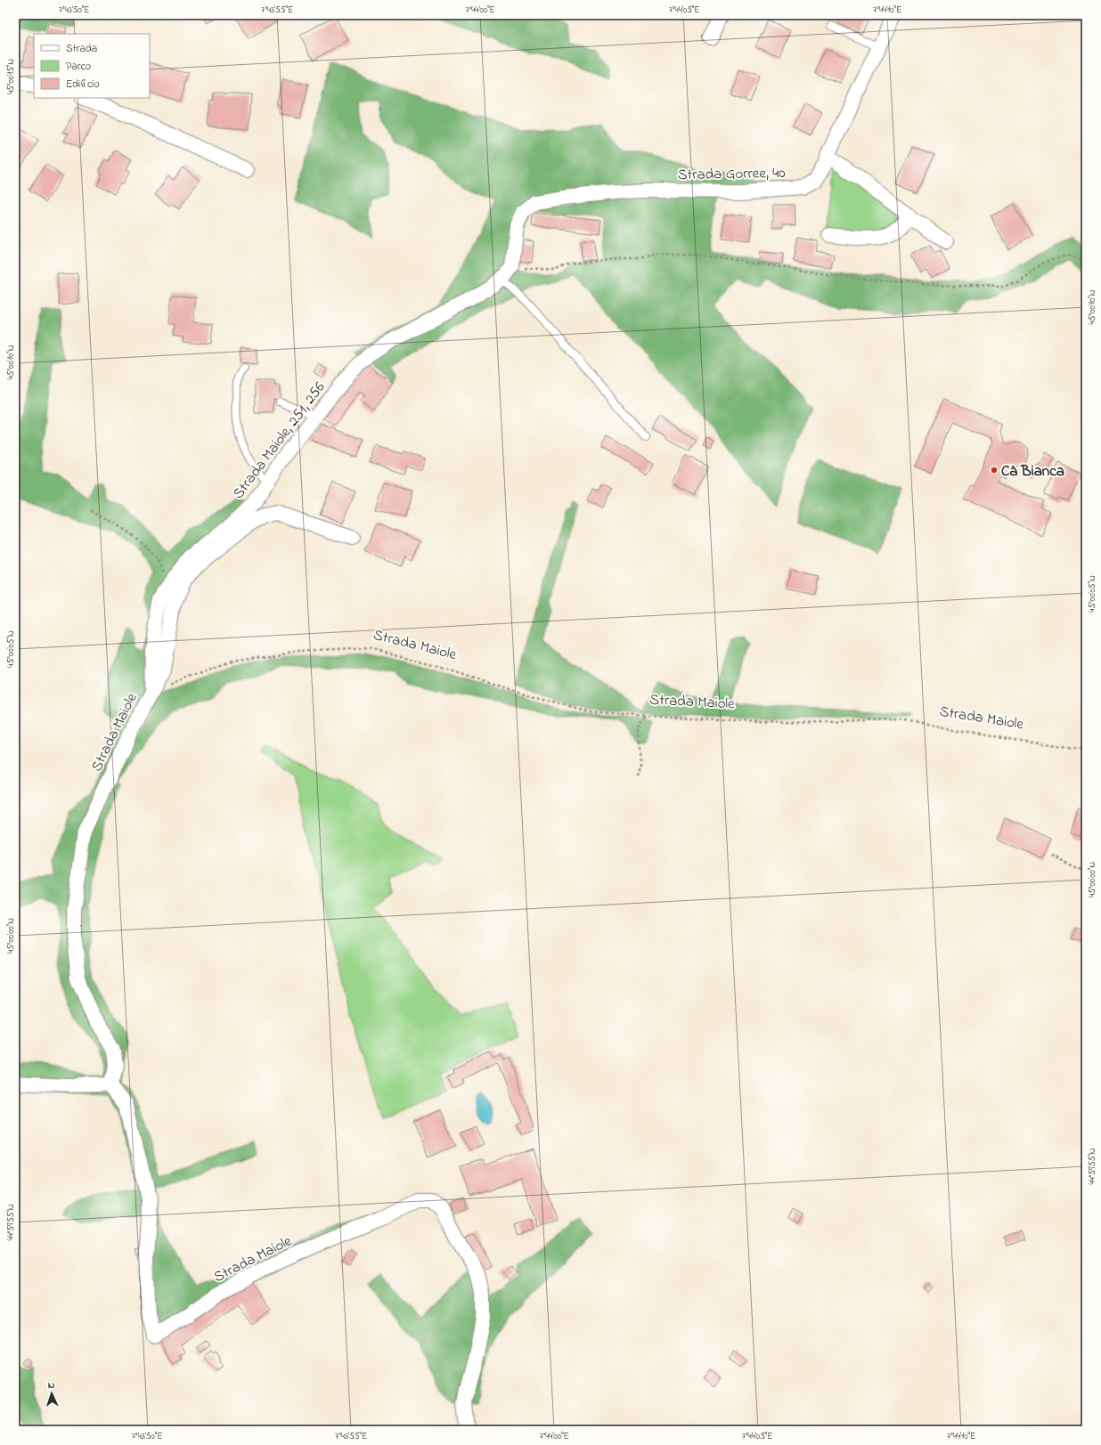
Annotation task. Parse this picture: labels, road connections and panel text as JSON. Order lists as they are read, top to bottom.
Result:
{
  "streets": {
    "street": ["Strada Gorree, 40", "Strada Maiole, 251, 256", "Strada Maiole"]
  },
  "crossings": [
    ["Strada Gorree, 40", "Strada Maiole, 251, 256"],
    ["Strada Maiole, 251, 256", "Strada Maiole"]
  ],
  "places": ["Cà Bianca"],
  "legend": ["Strada", "Parco", "Edificio"],
  "north": "top",
  "coordinates": [
    "7°43'50\"E",
    "7°43'55\"E",
    "7°44'00\"E",
    "7°44'05\"E",
    "7°44'10\"E",
    "45°00'15\"N",
    "45°00'10\"N",
    "45°00'05\"N",
    "45°00'00\"N",
    "44°59'55\"N"
  ]
}
